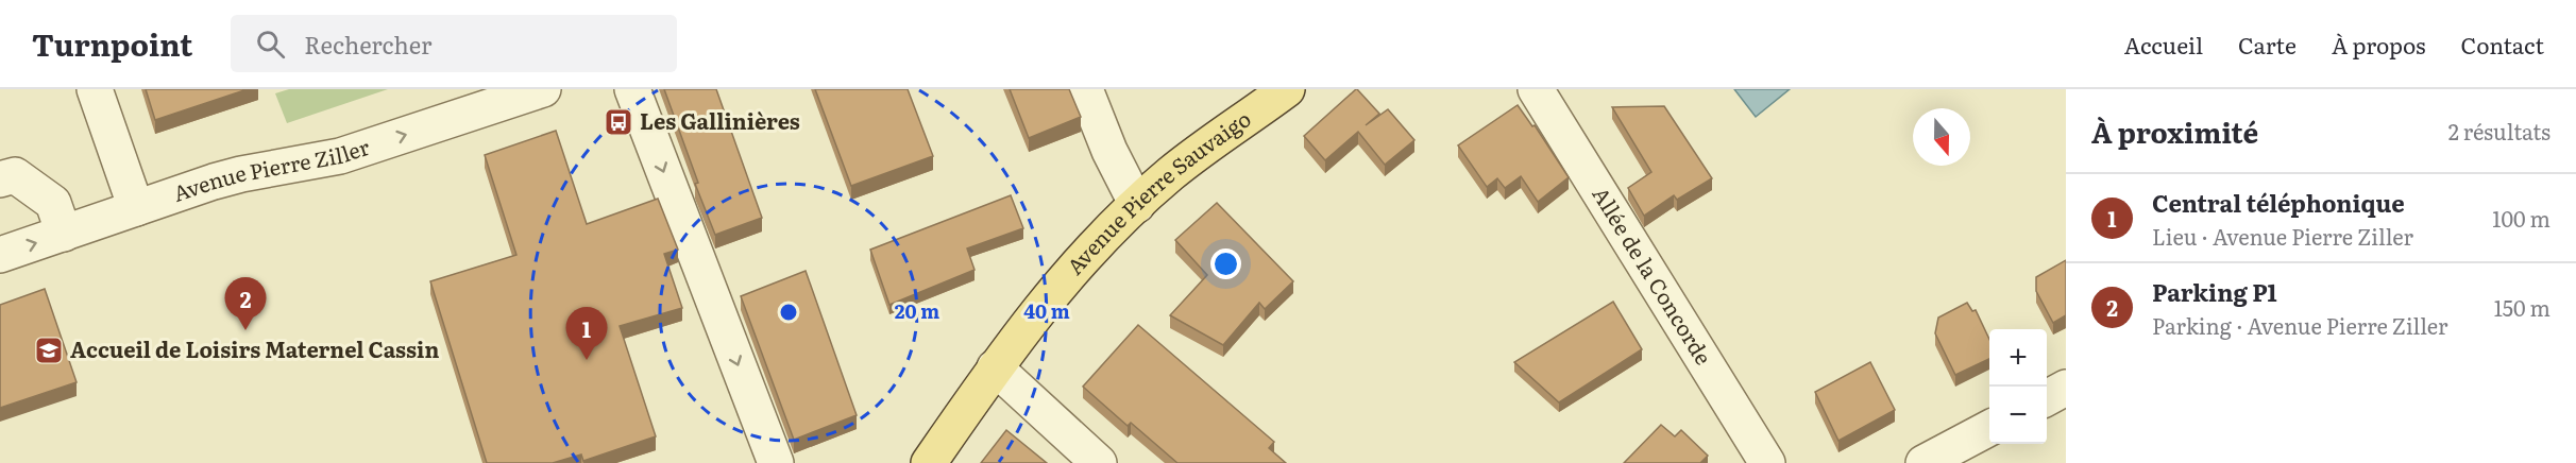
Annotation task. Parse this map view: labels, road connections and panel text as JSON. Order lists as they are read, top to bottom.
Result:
{
  "streets": {
    "main road": ["Avenue Pierre Sauvaigo"],
    "street": ["Avenue Pierre Ziller", "Allée de la Concorde"]
  },
  "one_way": ["Avenue Pierre Ziller"],
  "places": {
    "bus stop": ["Les Gallinières"],
    "school or university": ["Accueil de Loisirs Maternel Cassin"]
  },
  "north": "bottom",
  "page": {
    "header": "Turnpoint",
    "search": "Rechercher",
    "nav": [
      "Accueil",
      "Carte",
      "À propos",
      "Contact"
    ],
    "heading": ["À proximité", "2 résultats"],
    "list": [
      {
        "mark": "1",
        "name": "Central téléphonique",
        "note": "Lieu · Avenue Pierre Ziller",
        "value": "100 m"
      },
      {
        "mark": "2",
        "name": "Parking P1",
        "note": "Parking · Avenue Pierre Ziller",
        "value": "150 m"
      }
    ],
    "pins": ["2", "1"],
    "map_buttons": ["+", "−"]
  },
  "rings": ["20 m", "40 m"]
}
